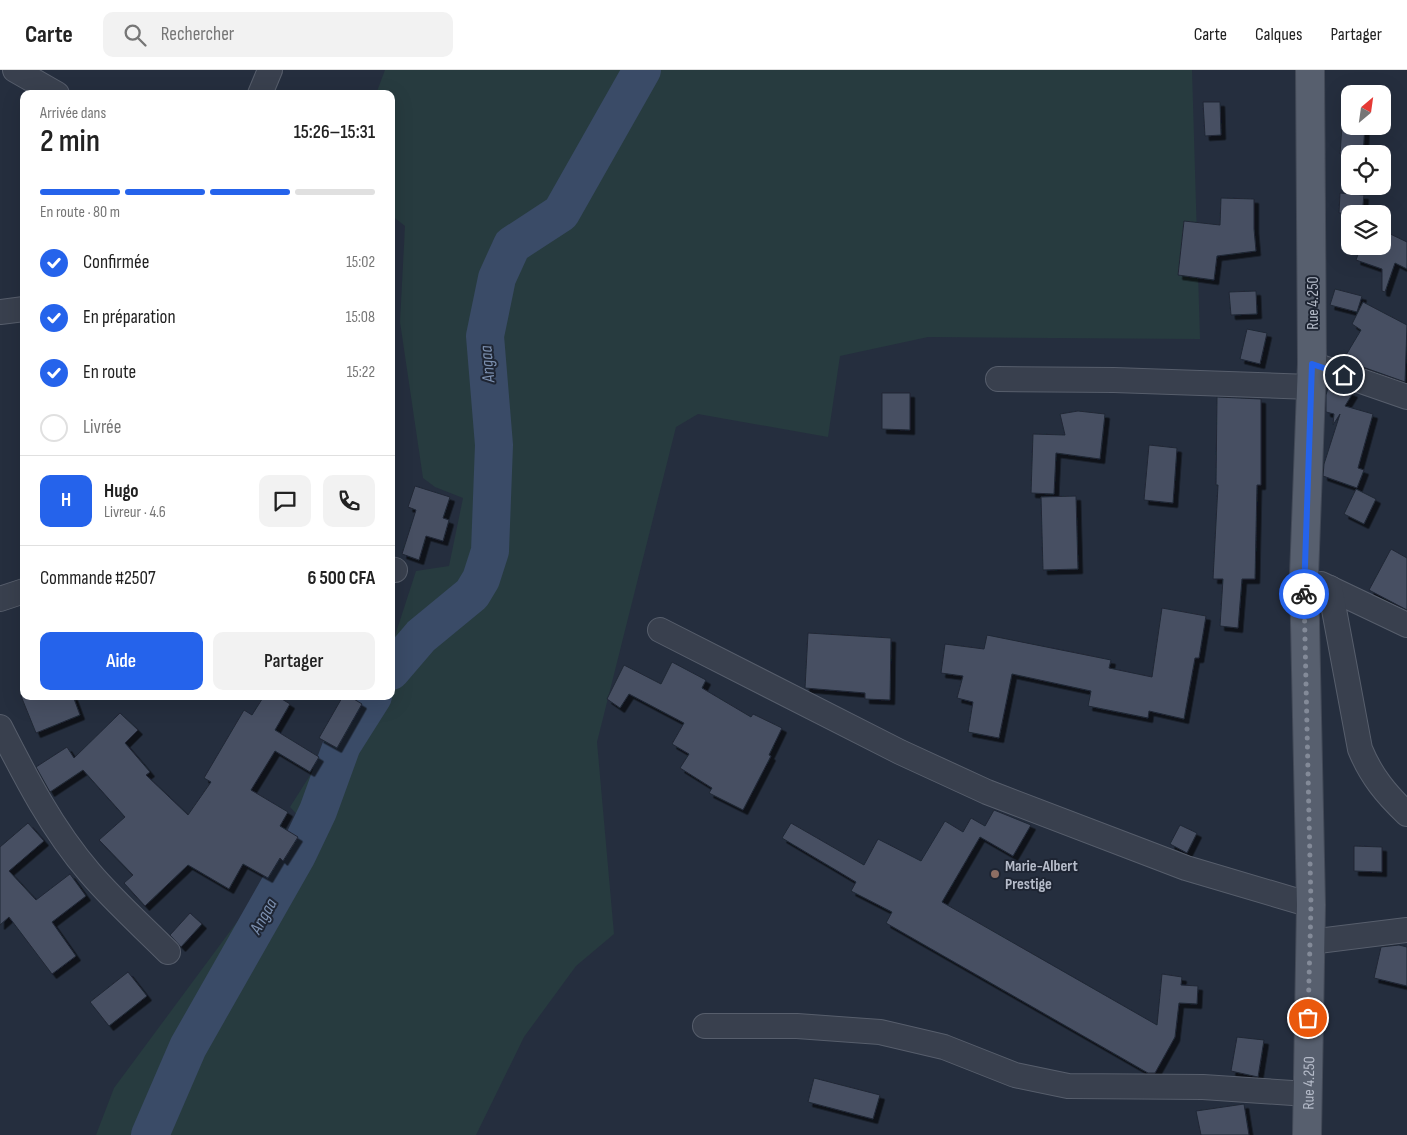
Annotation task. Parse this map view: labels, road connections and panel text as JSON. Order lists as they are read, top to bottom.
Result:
{
  "streets": {
    "main road": ["Rue 4.250"]
  },
  "water": ["Angaa"],
  "places": ["Marie-Albert Prestige"],
  "north": "top right",
  "page": {
    "header": "Carte",
    "search": "Rechercher",
    "nav": ["Carte", "Calques", "Partager"],
    "heading": ["2 min", "Arrivée dans", "15:26–15:31"],
    "panel": [
      "Hugo",
      "Livreur · 4.6",
      "Commande #2507",
      "6 500 CFA"
    ],
    "bar": "En route · 80 m",
    "list": [
      ["Confirmée", "15:02"],
      ["En préparation", "15:08"],
      ["En route", "15:22"],
      "Livrée"
    ],
    "round": "H",
    "buttons": ["Aide", "Partager"]
  }
}
